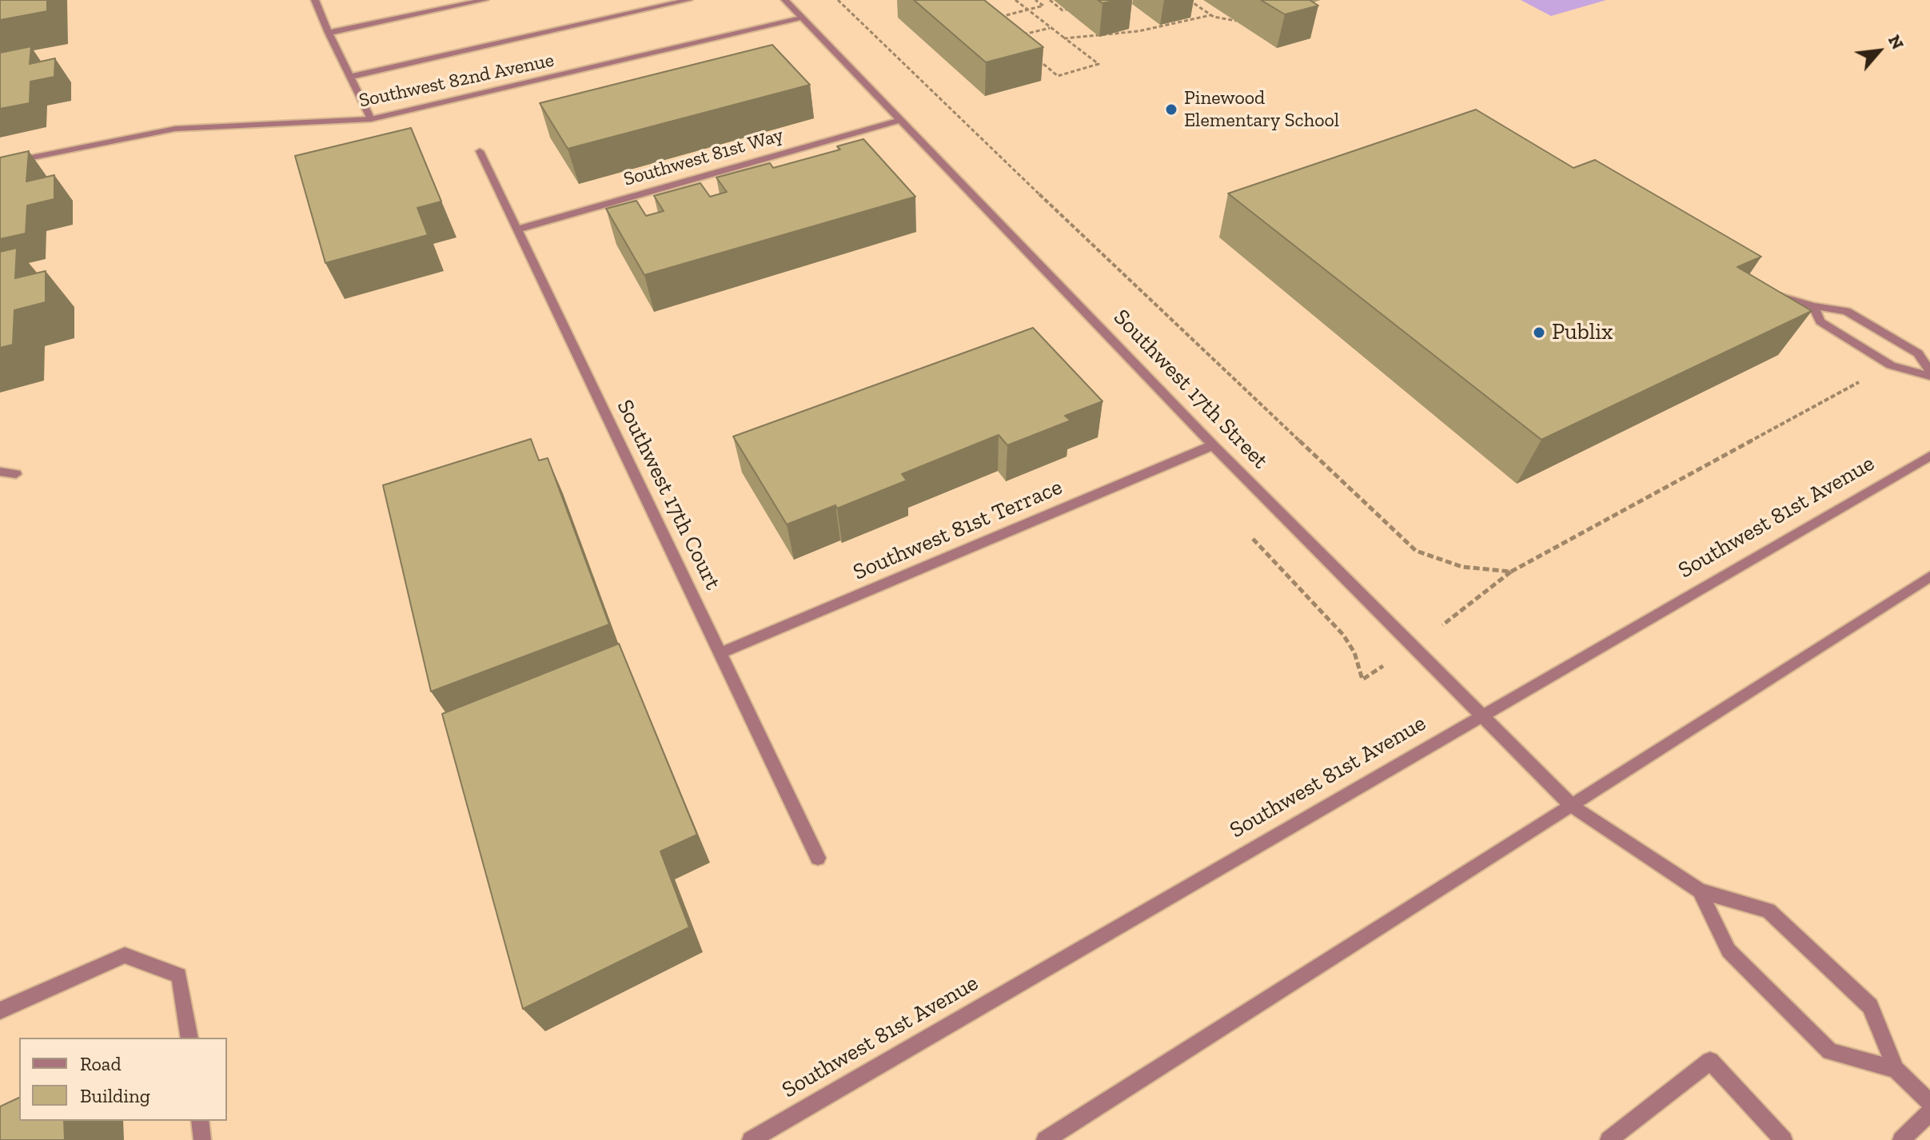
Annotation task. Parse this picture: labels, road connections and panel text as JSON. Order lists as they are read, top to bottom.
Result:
{
  "streets": {
    "street": [
      "Southwest 82nd Avenue",
      "Southwest 81st Way",
      "Southwest 17th Street",
      "Southwest 17th Court",
      "Southwest 81st Avenue",
      "Southwest 81st Terrace"
    ]
  },
  "crossings": [
    ["Southwest 82nd Avenue", "Southwest 17th Street"],
    ["Southwest 81st Way", "Southwest 17th Street"],
    ["Southwest 81st Way", "Southwest 17th Court"],
    ["Southwest 17th Street", "Southwest 81st Avenue"],
    ["Southwest 17th Street", "Southwest 81st Terrace"],
    ["Southwest 17th Court", "Southwest 81st Terrace"]
  ],
  "places": ["Pinewood Elementary School", "Publix"],
  "legend": ["Road", "Building"],
  "north": "top right"
}
